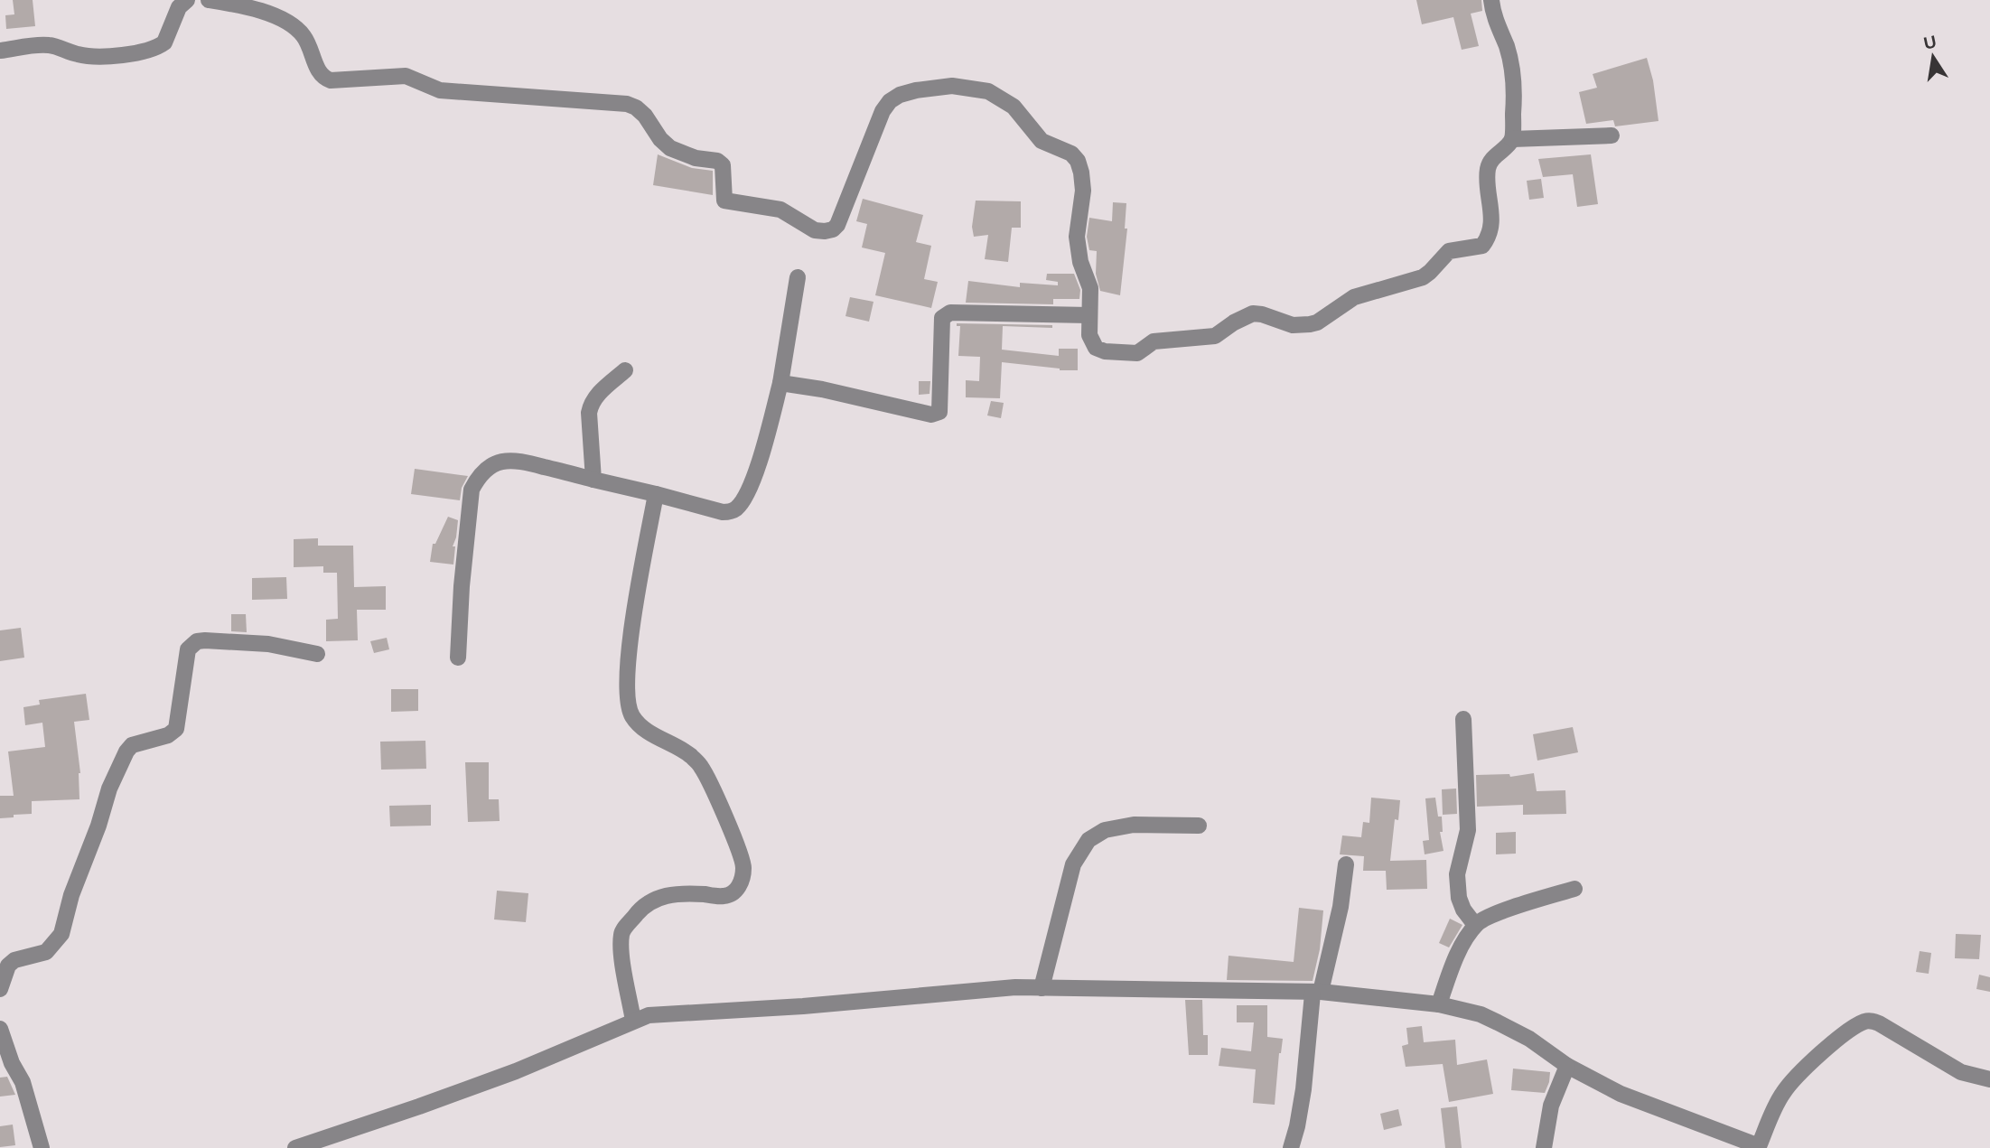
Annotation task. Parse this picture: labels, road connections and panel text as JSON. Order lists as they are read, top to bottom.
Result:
{
  "north": "top"
}
